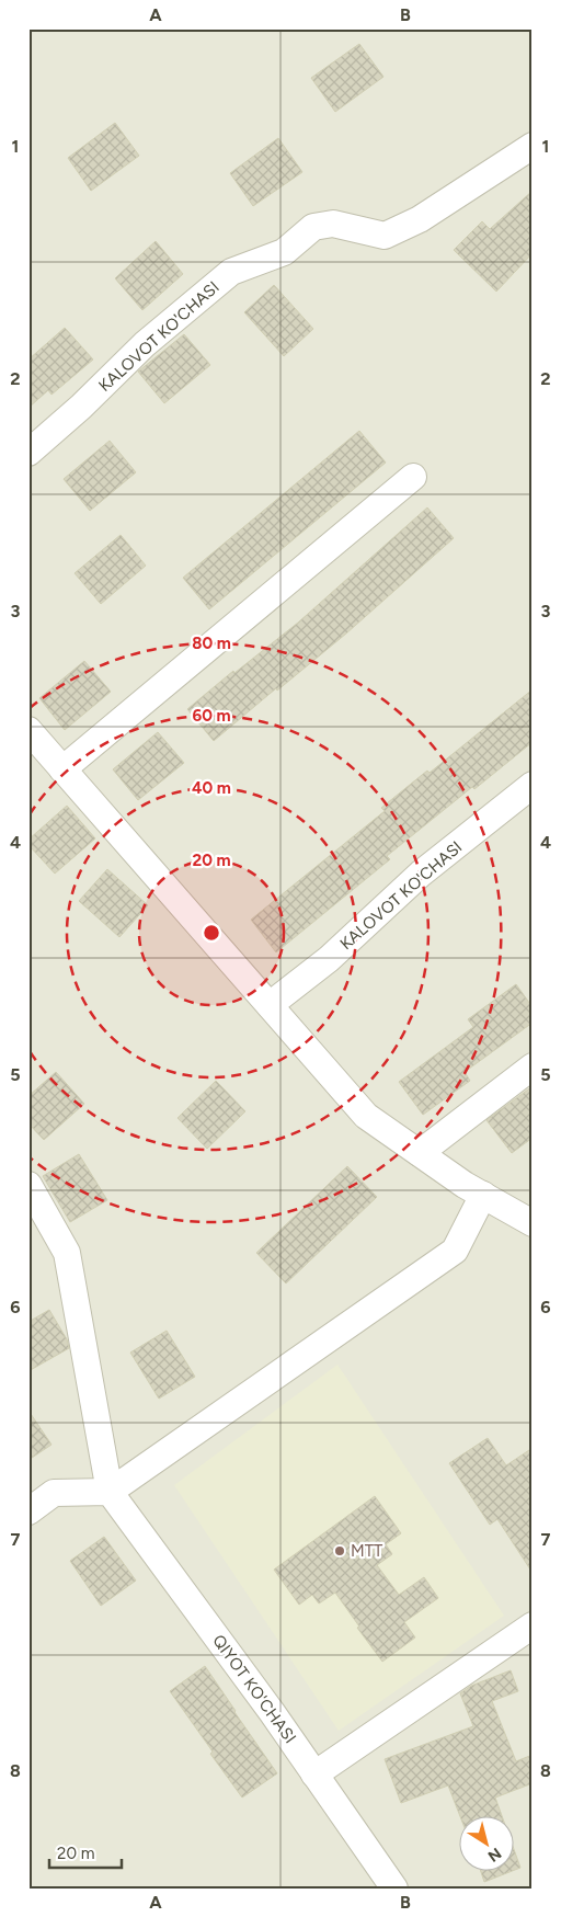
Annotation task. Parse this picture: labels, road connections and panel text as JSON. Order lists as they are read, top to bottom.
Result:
{
  "streets": {
    "street": ["KALOVOT KO'CHASI", "QIYOT KO'CHASI"]
  },
  "places": ["MTT"],
  "scale_bar": "20 m",
  "north": "bottom right",
  "grid": {
    "columns": ["A", "B"],
    "rows": [
      "1",
      "2",
      "3",
      "4",
      "5",
      "6",
      "7",
      "8"
    ]
  },
  "rings": [
    "80 m",
    "60 m",
    "40 m",
    "20 m"
  ]
}
